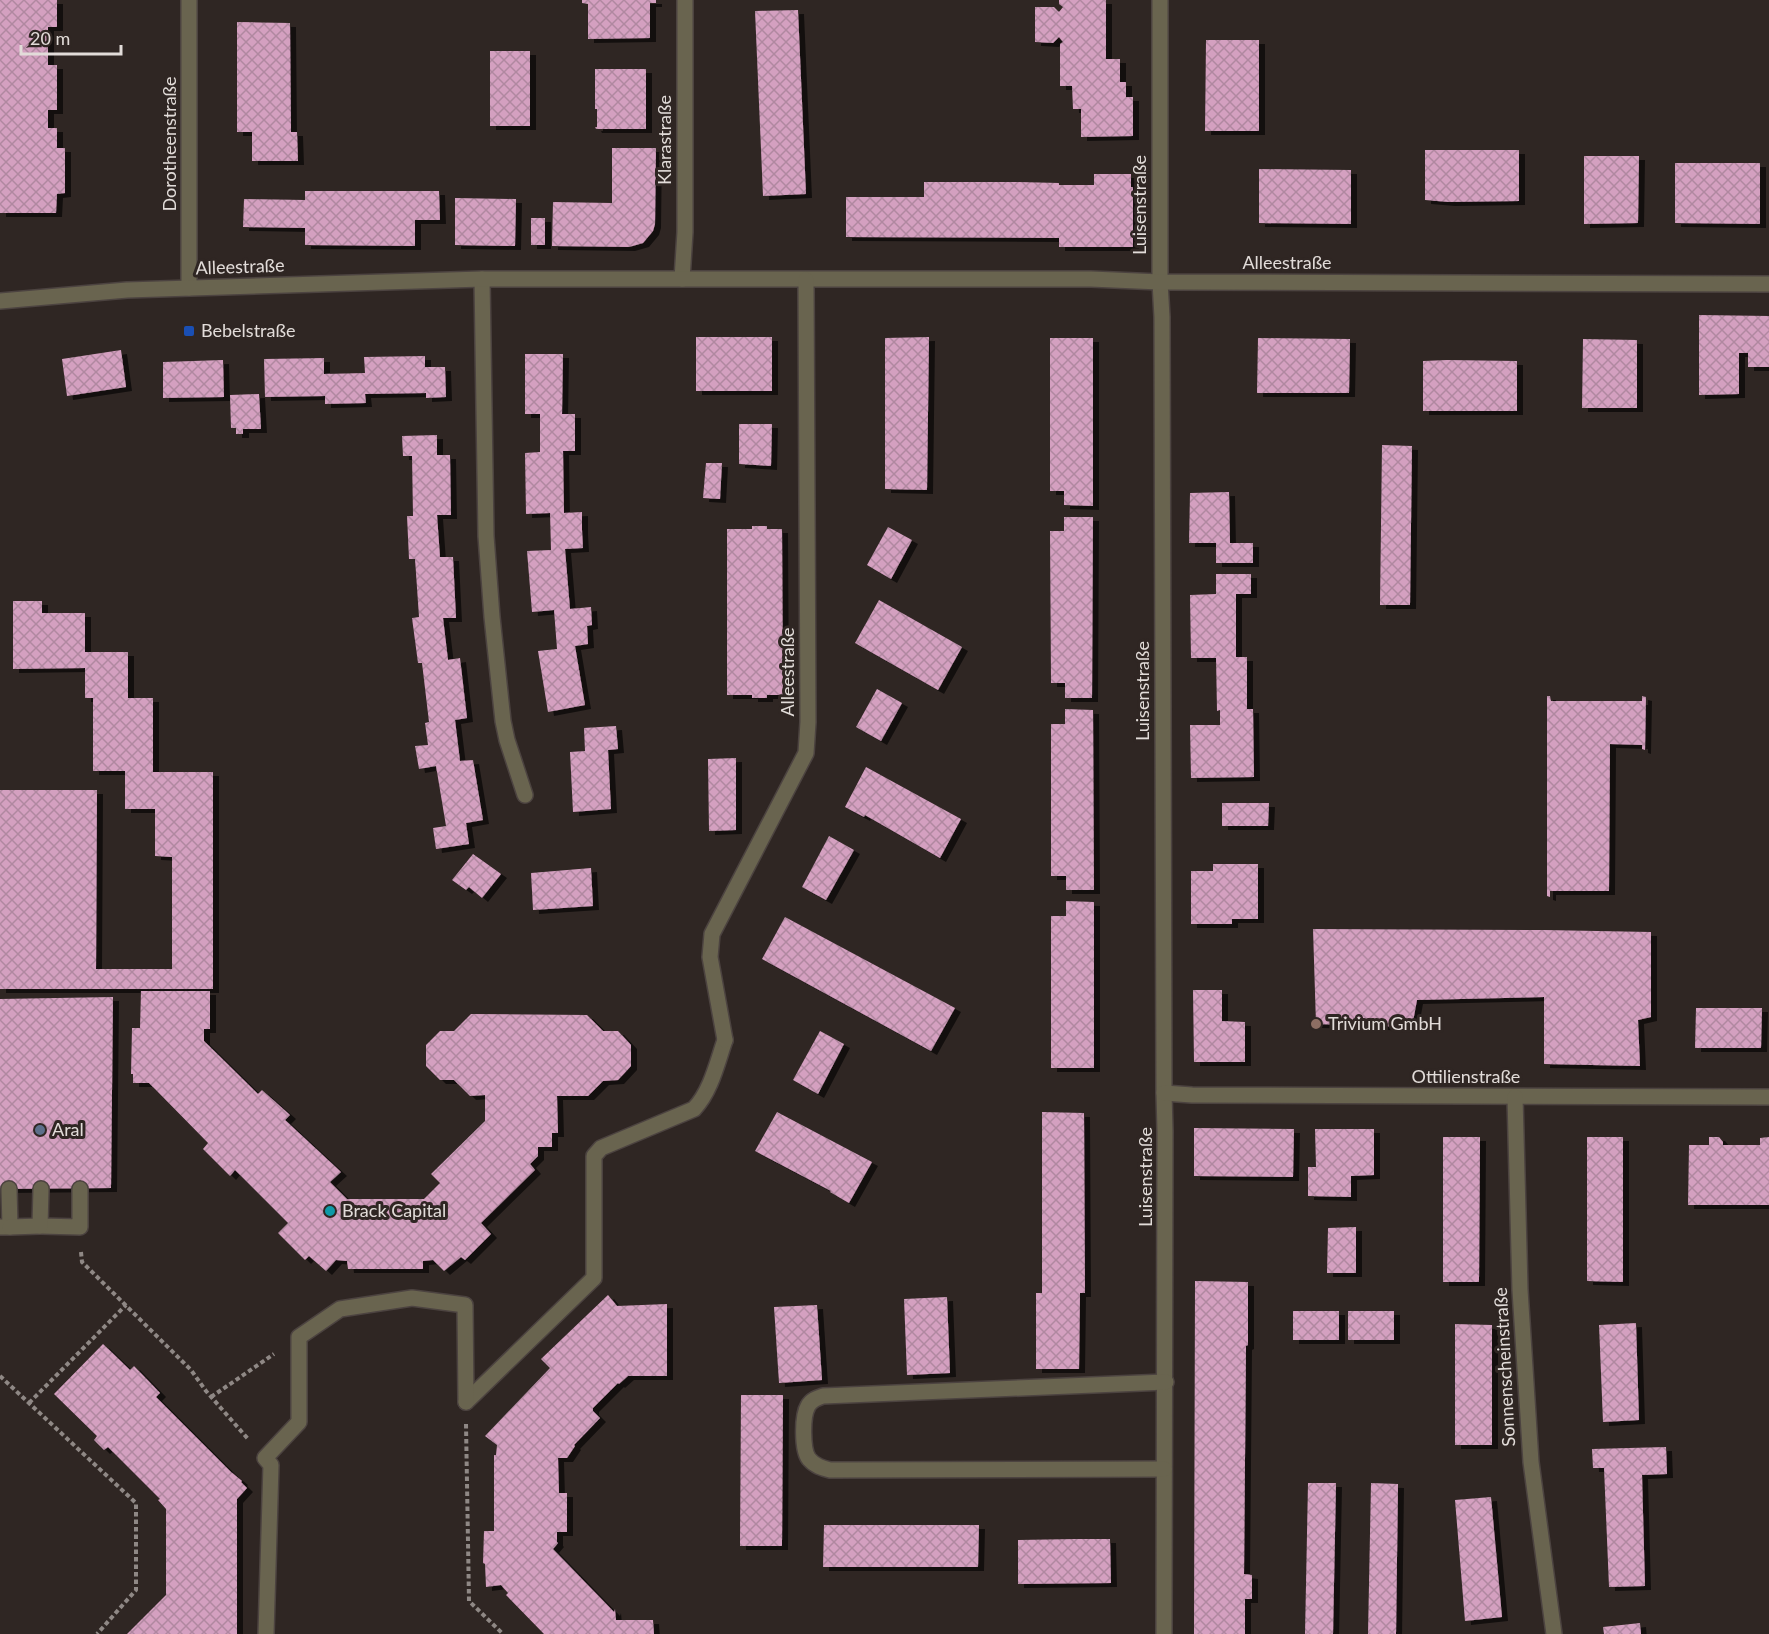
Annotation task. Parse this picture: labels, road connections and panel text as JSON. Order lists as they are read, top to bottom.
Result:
{
  "streets": {
    "street": [
      "Klarastraße",
      "Dorotheenstraße",
      "Luisenstraße",
      "Alleestraße",
      "Ottilienstraße",
      "Sonnenscheinstraße"
    ]
  },
  "crossings": [
    ["Klarastraße", "Alleestraße"],
    ["Dorotheenstraße", "Alleestraße"],
    ["Luisenstraße", "Alleestraße"],
    ["Luisenstraße", "Ottilienstraße"],
    ["Ottilienstraße", "Sonnenscheinstraße"]
  ],
  "places": {
    "transit": ["Bebelstraße"],
    "other": ["Trivium GmbH", "Aral", "Brack Capital"]
  },
  "scale_bar": "20 m"
}
